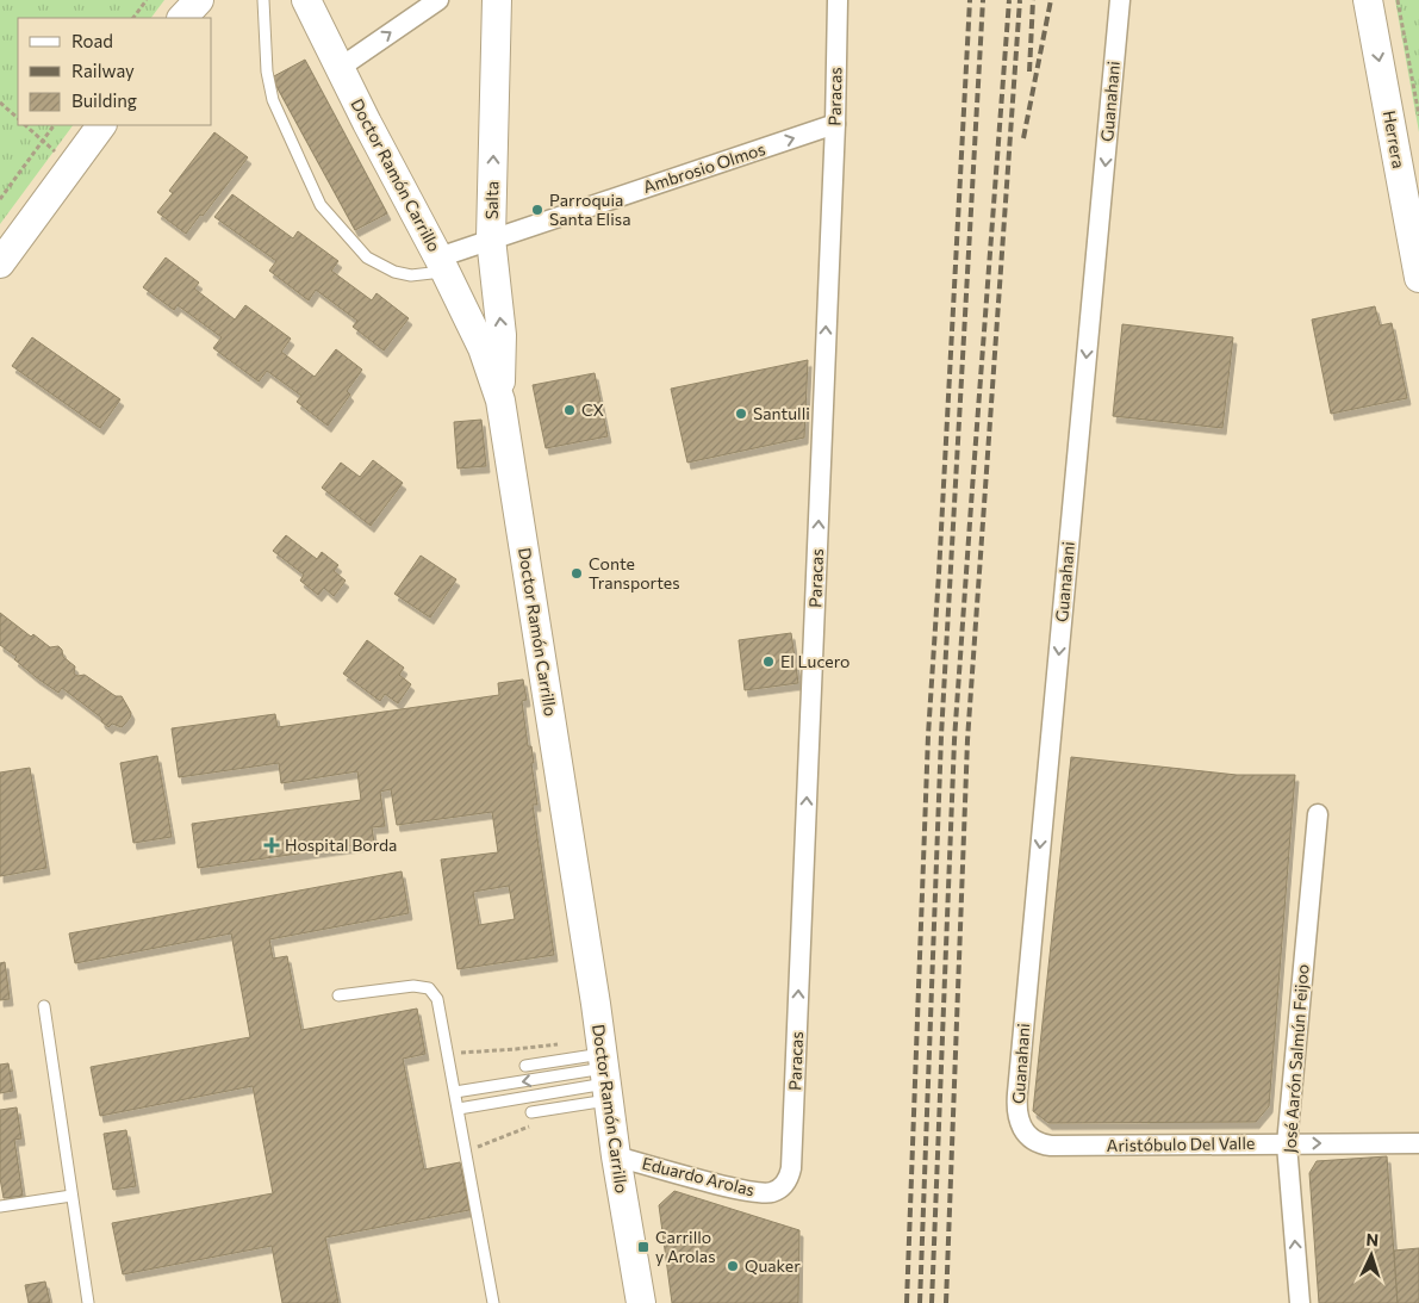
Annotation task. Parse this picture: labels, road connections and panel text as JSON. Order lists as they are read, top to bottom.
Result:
{
  "streets": {
    "main road": ["Herrera", "Doctor Ramón Carrillo", "Salta"],
    "street": [
      "Paracas",
      "Guanahani",
      "Ambrosio Olmos",
      "José Aarón Salmún Feijoo",
      "Aristóbulo Del Valle",
      "Eduardo Arolas"
    ]
  },
  "crossings": [
    ["Paracas", "Ambrosio Olmos"],
    ["Paracas", "Eduardo Arolas"],
    ["Guanahani", "Aristóbulo Del Valle"],
    ["Ambrosio Olmos", "Doctor Ramón Carrillo"],
    ["Ambrosio Olmos", "Salta"],
    ["Doctor Ramón Carrillo", "Salta"],
    ["Doctor Ramón Carrillo", "Eduardo Arolas"],
    ["José Aarón Salmún Feijoo", "Aristóbulo Del Valle"]
  ],
  "one_way": [
    "Paracas",
    "Guanahani",
    "Herrera",
    "Ambrosio Olmos",
    "Salta",
    "Aristóbulo Del Valle"
  ],
  "places": {
    "other": [
      "Parroquia Santa Elisa",
      "CX",
      "Santulli",
      "Conte Transportes",
      "El Lucero",
      "Quaker"
    ],
    "health": ["Hospital Borda"],
    "transit": ["Carrillo y Arolas"]
  },
  "legend": ["Road", "Railway", "Building"],
  "north": "top"
}
